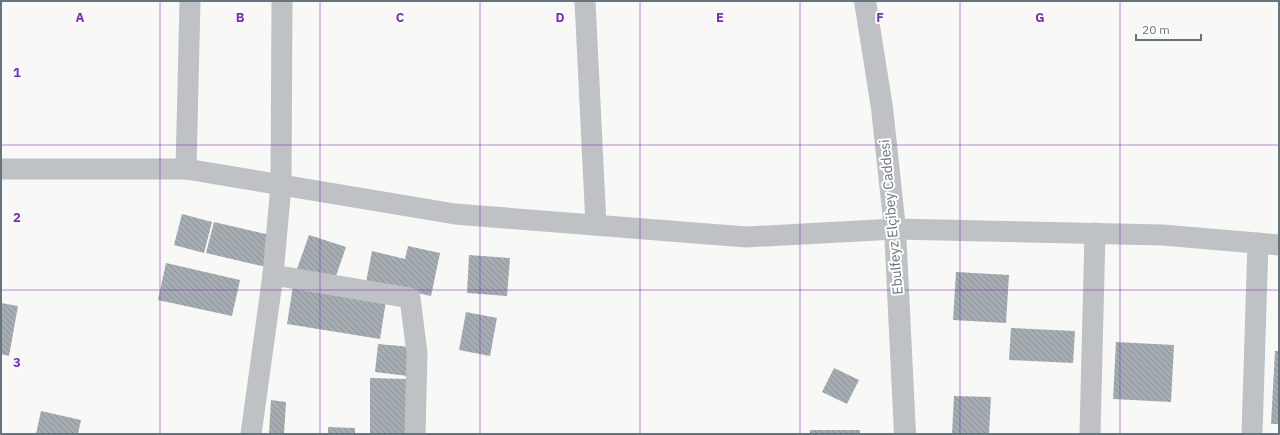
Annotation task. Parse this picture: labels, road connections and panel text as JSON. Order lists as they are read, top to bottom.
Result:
{
  "streets": {
    "street": ["Ebulfeyz Elçibey Caddesi"]
  },
  "scale_bar": "20 m",
  "grid": {
    "columns": [
      "A",
      "B",
      "C",
      "D",
      "E",
      "F",
      "G"
    ],
    "rows": ["1", "2", "3"]
  }
}
